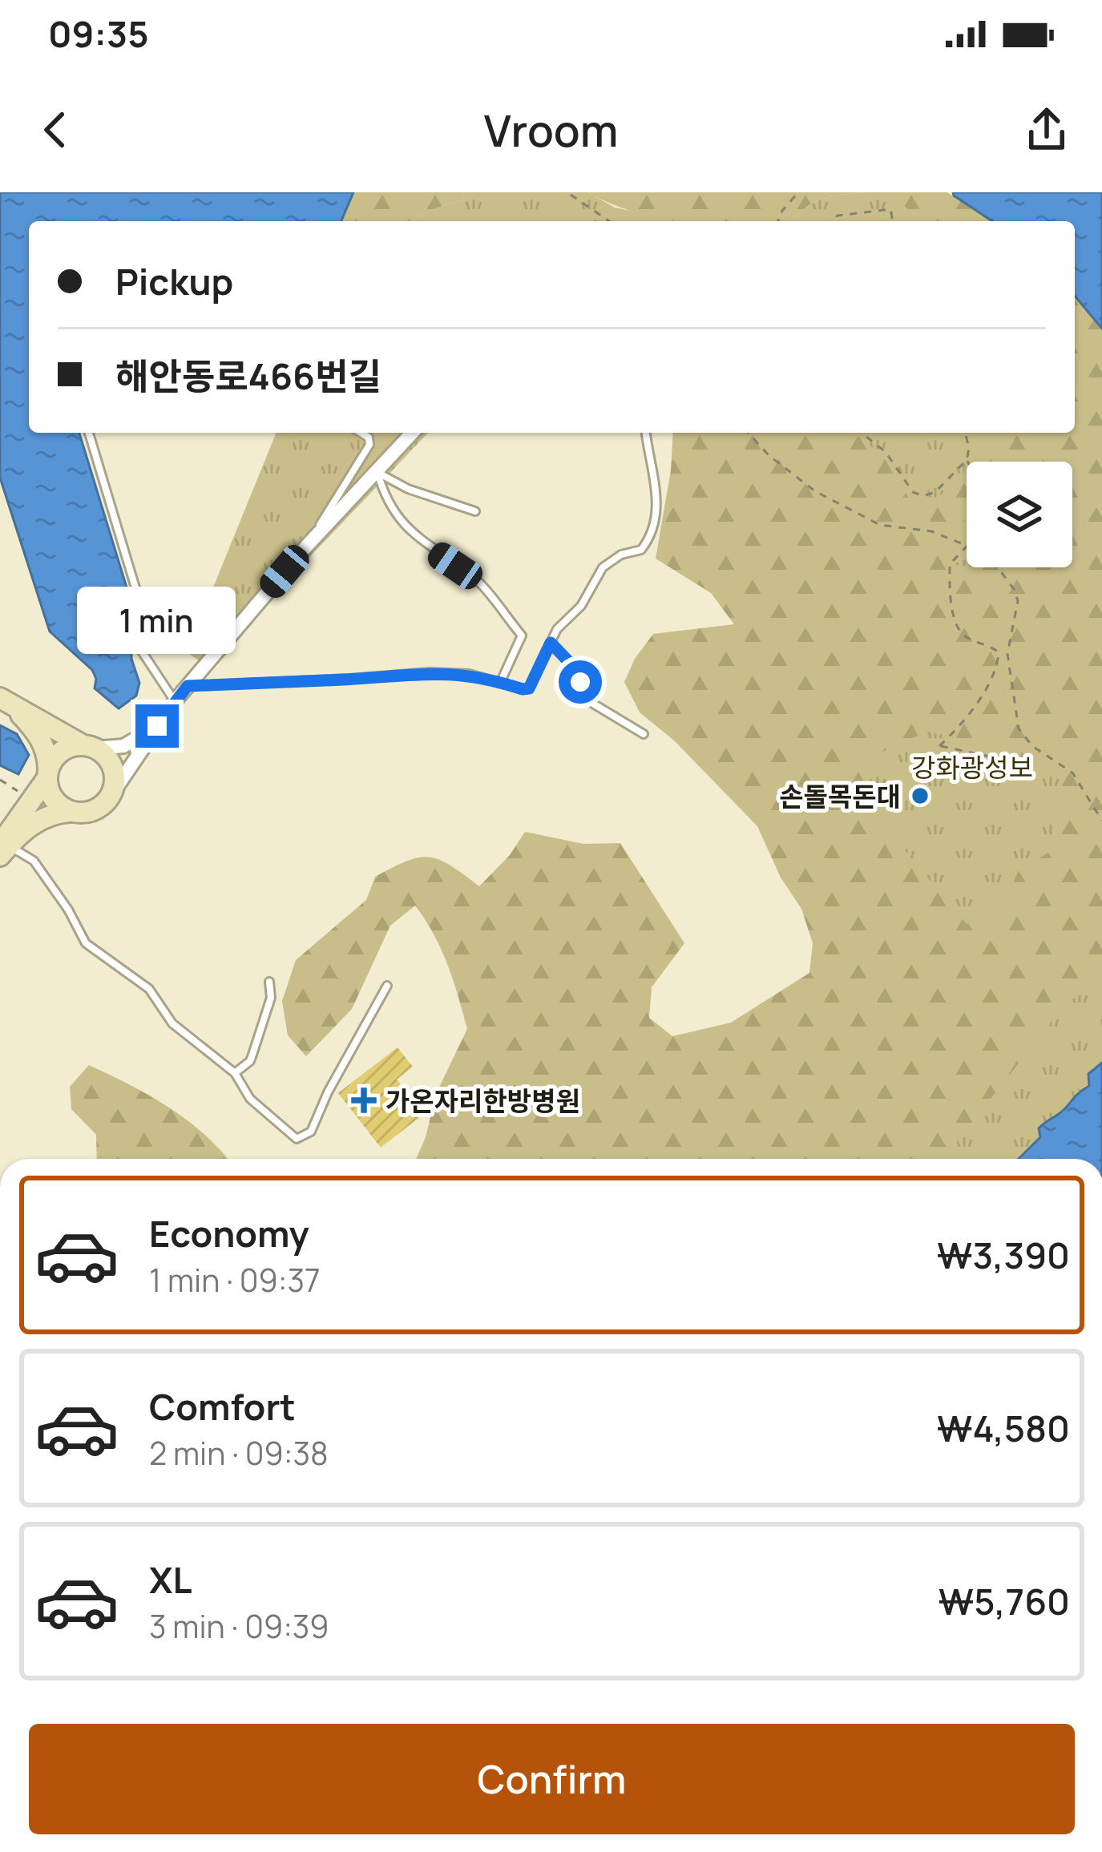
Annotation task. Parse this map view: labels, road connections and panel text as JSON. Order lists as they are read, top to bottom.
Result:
{
  "parks": ["강화광성보"],
  "places": {
    "other": ["손돌목돈대"],
    "health": ["가온자리한방병원"]
  },
  "page": {
    "status": "09:35",
    "header": "Vroom",
    "banner": ["Pickup", "해안동로466번길"],
    "bubble": "1 min",
    "list": [
      {
        "name": "Economy",
        "note": "1 min · 09:37",
        "value": "₩3,390"
      },
      {
        "name": "Comfort",
        "note": "2 min · 09:38",
        "value": "₩4,580"
      },
      {
        "name": "XL",
        "note": "3 min · 09:39",
        "value": "₩5,760"
      }
    ],
    "buttons": "Confirm"
  }
}
